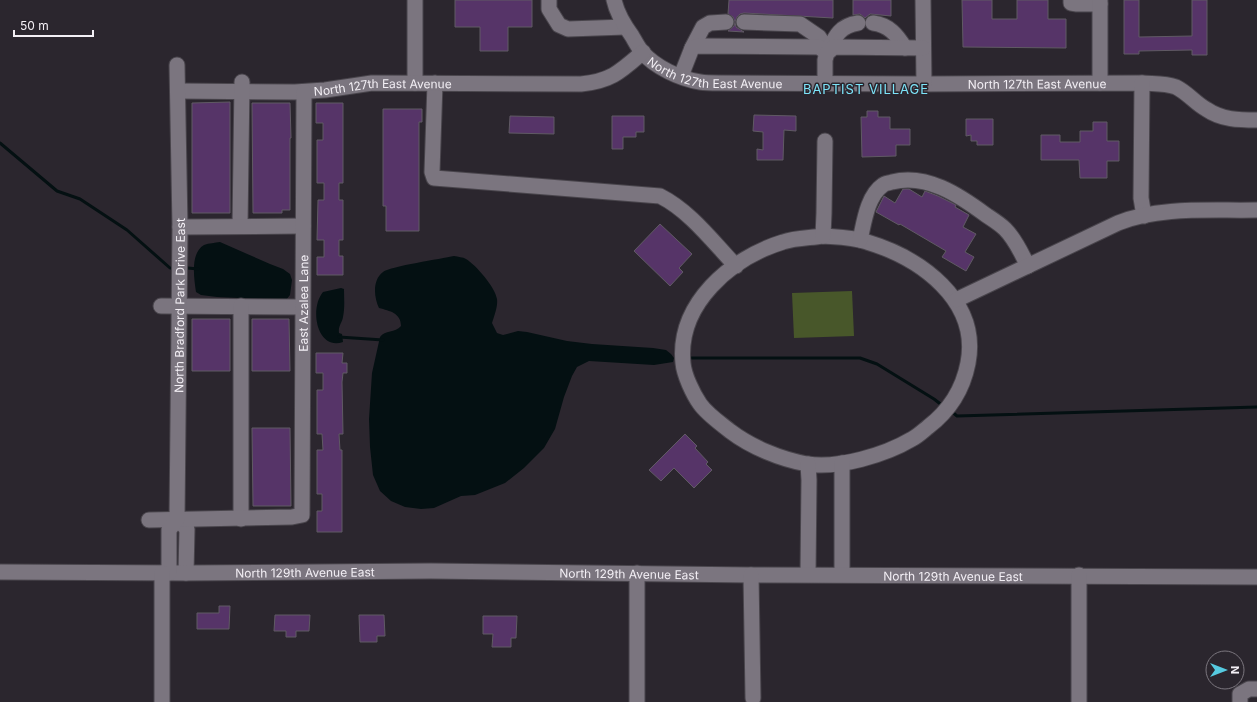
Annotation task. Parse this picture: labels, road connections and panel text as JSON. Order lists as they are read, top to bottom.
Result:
{
  "streets": {
    "street": [
      "North 127th East Avenue",
      "East Azalea Lane",
      "North Bradford Park Drive East",
      "North 129th Avenue East"
    ]
  },
  "crossings": [
    ["North 127th East Avenue", "East Azalea Lane"],
    ["North 127th East Avenue", "North Bradford Park Drive East"],
    ["North Bradford Park Drive East", "North 129th Avenue East"]
  ],
  "districts": ["BAPTIST VILLAGE"],
  "scale_bar": "50 m",
  "north": "right"
}
